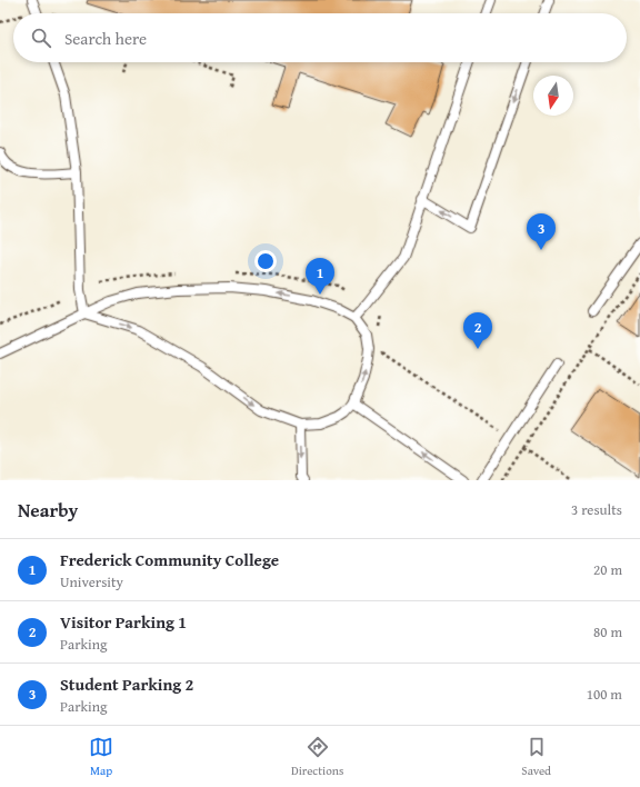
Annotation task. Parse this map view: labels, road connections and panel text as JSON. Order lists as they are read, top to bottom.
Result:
{
  "north": "bottom",
  "page": {
    "search": "Search here",
    "pins": ["3", "1", "2"],
    "heading": ["Nearby", "3 results"],
    "list": [
      {
        "mark": "1",
        "name": "Frederick Community College",
        "note": "University",
        "value": "20 m"
      },
      {
        "mark": "2",
        "name": "Visitor Parking 1",
        "note": "Parking",
        "value": "80 m"
      },
      {
        "mark": "3",
        "name": "Student Parking 2",
        "note": "Parking",
        "value": "100 m"
      }
    ],
    "nav": ["Map", "Directions", "Saved"]
  }
}
